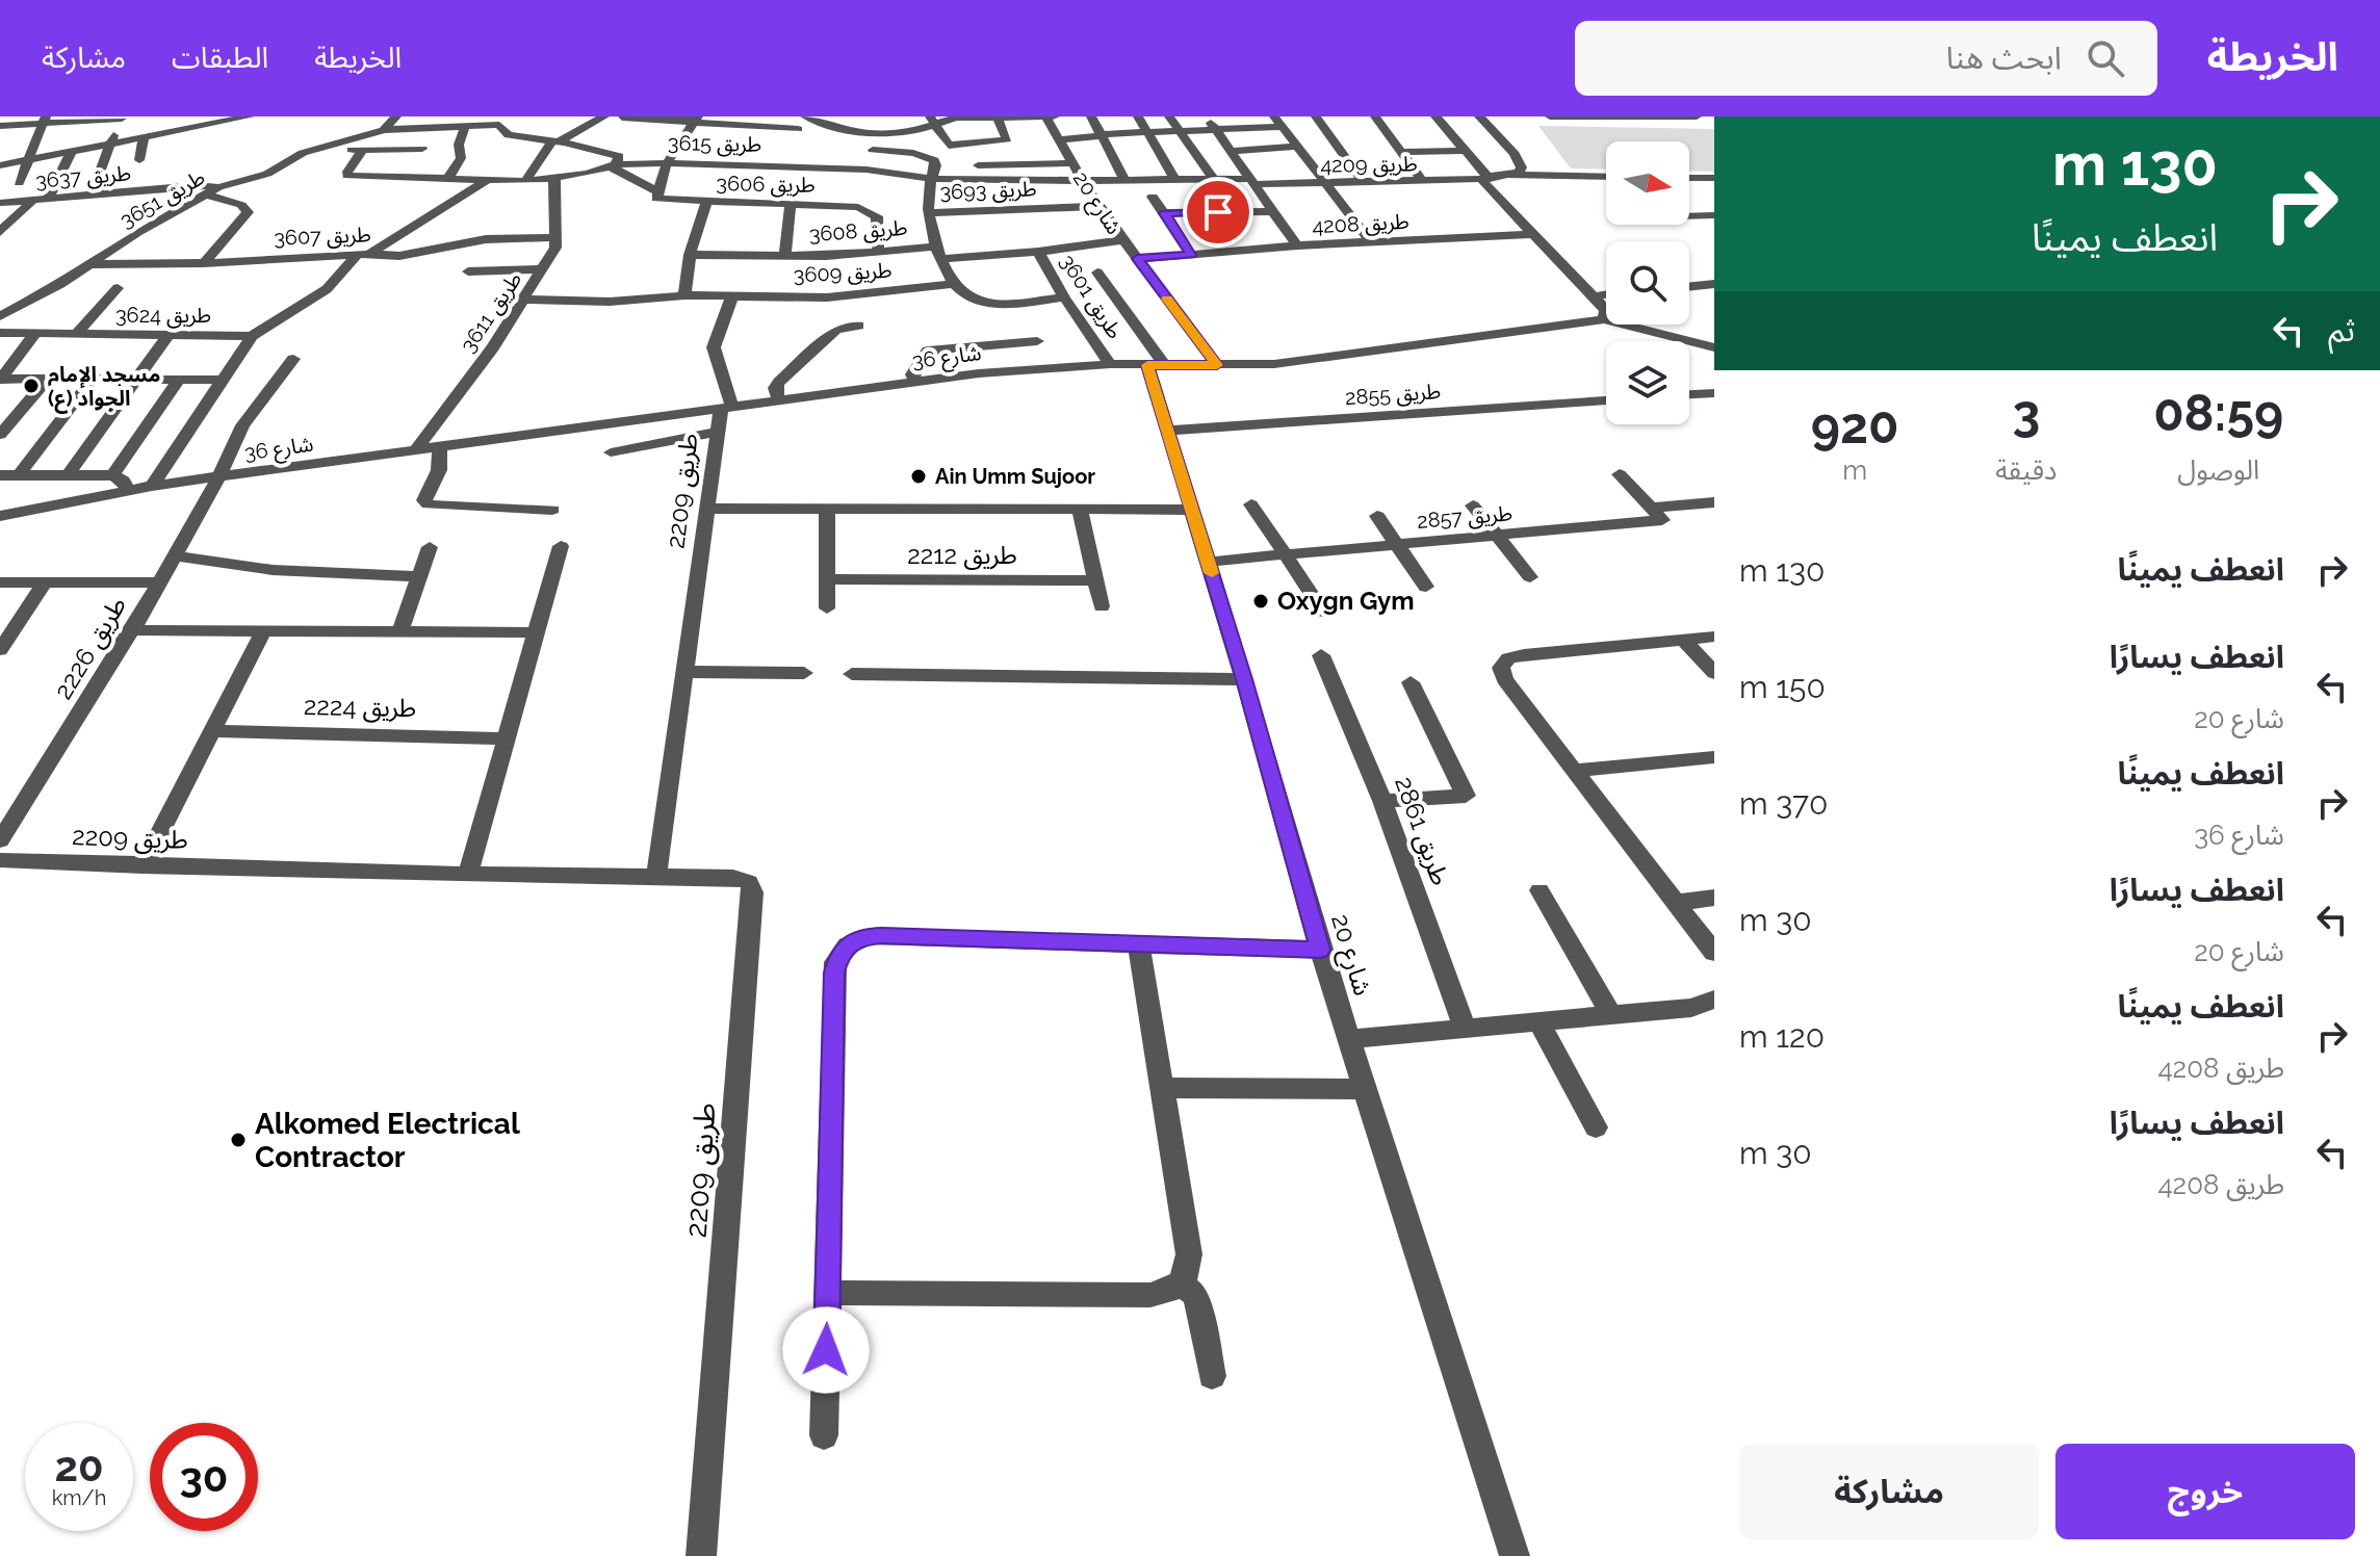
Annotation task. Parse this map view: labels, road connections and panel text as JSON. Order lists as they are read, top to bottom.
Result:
{
  "streets": {
    "street": [
      "طريق 3615",
      "طريق 4209",
      "طريق 3637",
      "طريق 3606",
      "طريق 3693",
      "طريق 3651",
      "شارع 20",
      "طريق 4208",
      "طريق 3608",
      "طريق 3607",
      "طريق 3609",
      "طريق 3601",
      "طريق 3611",
      "طريق 3624",
      "شارع 36",
      "طريق 2855",
      "طريق 2209",
      "طريق 2857",
      "طريق 2212",
      "طريق 2226",
      "طريق 2224",
      "طريق 2861"
    ]
  },
  "crossings": [
    ["طريق 3615", "طريق 4209"],
    ["طريق 3615", "طريق 3606"],
    ["طريق 3615", "طريق 3693"],
    ["طريق 3615", "شارع 20"],
    ["طريق 3615", "طريق 3611"],
    ["طريق 4209", "شارع 20"],
    ["طريق 3637", "طريق 3651"],
    ["طريق 3606", "طريق 3608"],
    ["طريق 3693", "شارع 20"],
    ["طريق 3693", "طريق 3608"],
    ["طريق 3693", "طريق 3609"],
    ["طريق 3693", "طريق 3601"],
    ["طريق 3651", "طريق 3607"],
    ["شارع 20", "طريق 4208"],
    ["شارع 20", "طريق 3601"],
    ["شارع 20", "شارع 36"],
    ["شارع 20", "طريق 2855"],
    ["شارع 20", "طريق 2857"],
    ["شارع 20", "طريق 2212"],
    ["طريق 3607", "طريق 3611"],
    ["طريق 3609", "طريق 3611"],
    ["طريق 3601", "شارع 36"],
    ["طريق 3611", "شارع 36"],
    ["شارع 36", "طريق 2209"],
    ["شارع 36", "طريق 2226"],
    ["طريق 2209", "طريق 2212"]
  ],
  "places": [
    "مسجد الإمام الجواد (ع)",
    "Ain Umm Sujoor",
    "Oxygn Gym",
    "Alkomed Electrical Contractor"
  ],
  "north": "right",
  "page": {
    "header": "الخريطة",
    "search": "ابحث هنا",
    "nav": ["الخريطة", "الطبقات", "مشاركة"],
    "turn": ["130 m", "انعطف يمينًا"],
    "then": "ثم",
    "eta": [
      "08:59",
      "الوصول",
      "3",
      "دقيقة",
      "920",
      "m"
    ],
    "list": [
      {
        "name": "انعطف يمينًا",
        "value": "130 m"
      },
      {
        "name": "انعطف يسارًا",
        "note": "شارع 20",
        "value": "150 m"
      },
      {
        "name": "انعطف يمينًا",
        "note": "شارع 36",
        "value": "370 m"
      },
      {
        "name": "انعطف يسارًا",
        "note": "شارع 20",
        "value": "30 m"
      },
      {
        "name": "انعطف يمينًا",
        "note": "طريق 4208",
        "value": "120 m"
      },
      {
        "name": "انعطف يسارًا",
        "note": "طريق 4208",
        "value": "30 m"
      }
    ],
    "speed": "20 km/h",
    "limit": "30",
    "buttons": ["خروج", "مشاركة"]
  }
}
